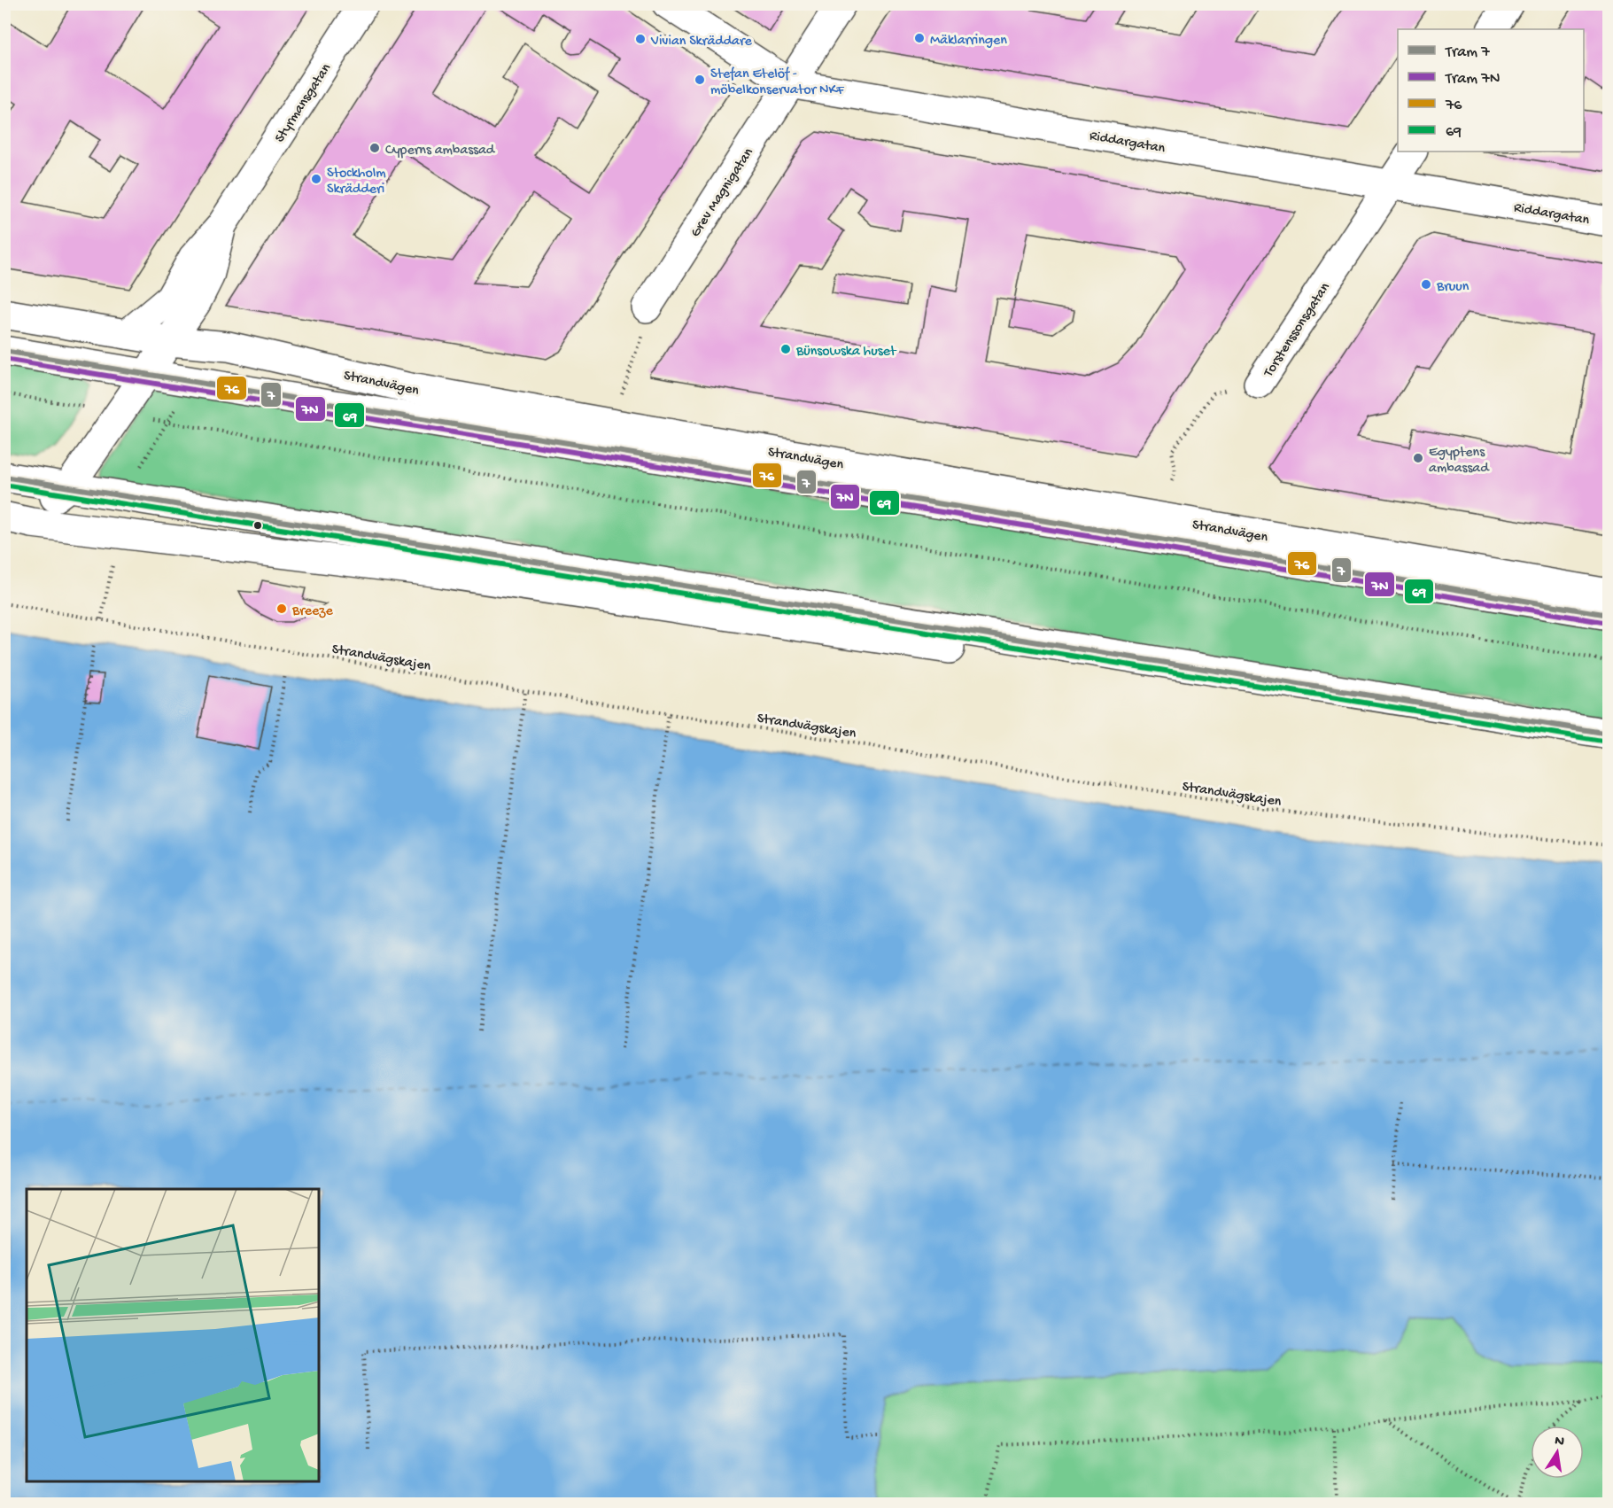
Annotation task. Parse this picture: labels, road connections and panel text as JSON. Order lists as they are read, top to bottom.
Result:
{
  "streets": {
    "street": [
      "Styrmansgatan",
      "Riddargatan",
      "Grev Magnigatan",
      "Torstenssonsgatan",
      "Strandvägen"
    ],
    "path": ["Strandvägskajen"]
  },
  "crossings": [
    ["Styrmansgatan", "Strandvägen"],
    ["Riddargatan", "Grev Magnigatan"],
    ["Riddargatan", "Torstenssonsgatan"]
  ],
  "places": [
    "Mäklarringen",
    "Vivian Skräddare",
    "Stefan Etelöf - möbelkonservator NKF",
    "Cyperns ambassad",
    "Stockholm Skrädderi",
    "Bruun",
    "Bünsowska huset",
    "Egyptens ambassad",
    "Breeze"
  ],
  "lines": [
    "tram line 7",
    "transit line 76",
    "tram line 7N",
    "transit line 69"
  ],
  "legend": [
    "Tram 7",
    "Tram 7N",
    "76",
    "69"
  ],
  "north": "top"
}
